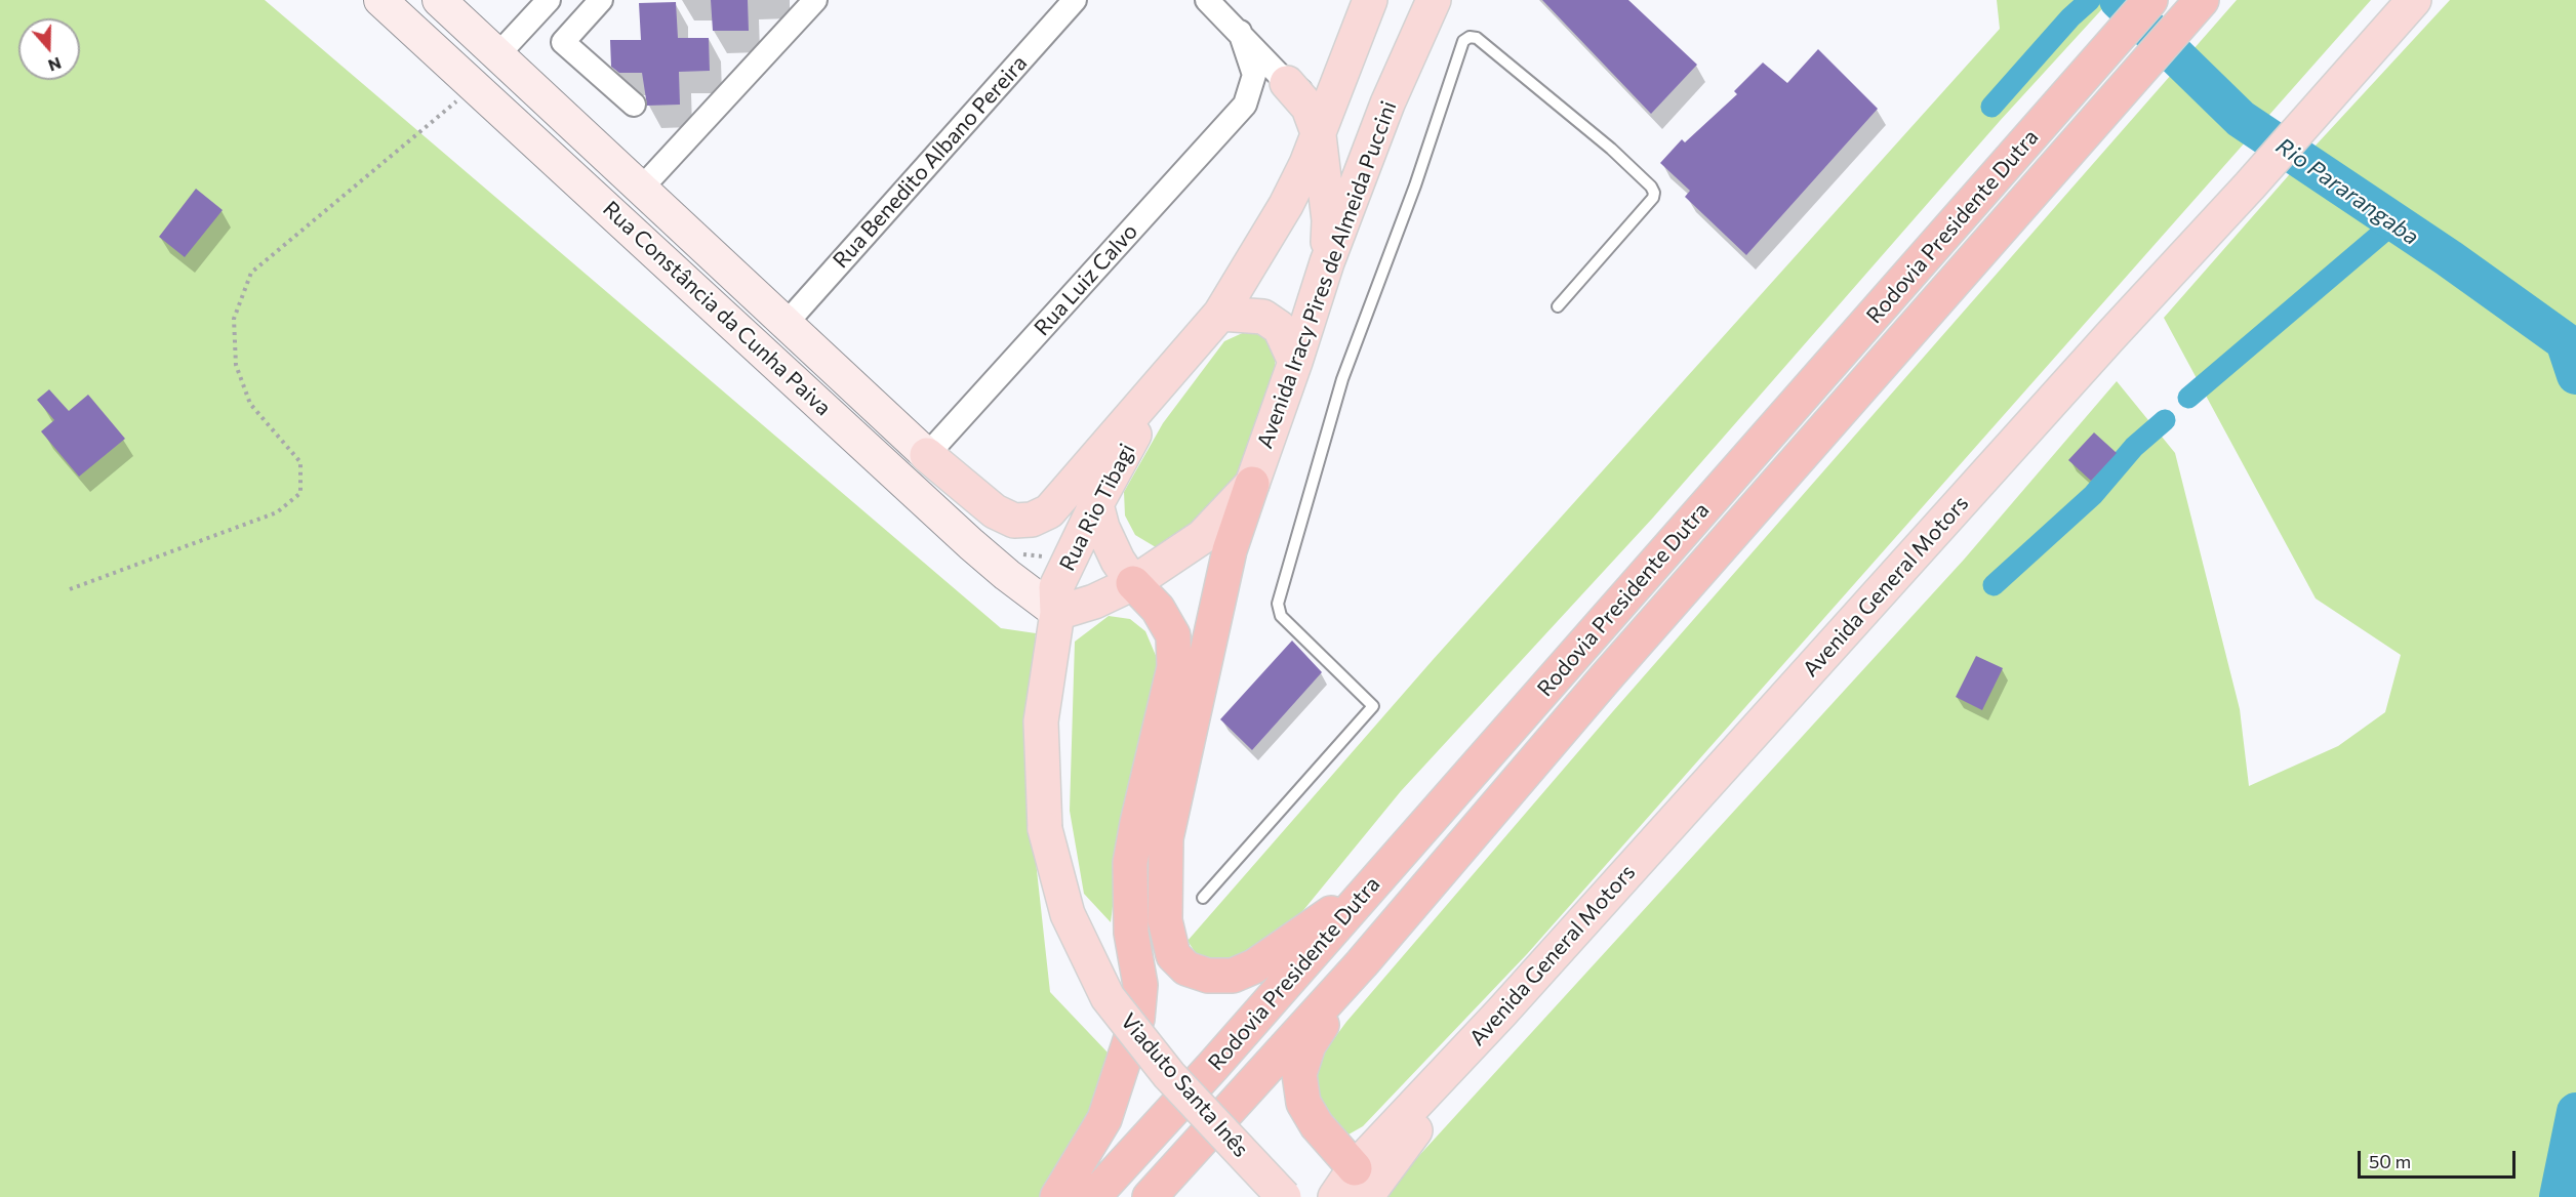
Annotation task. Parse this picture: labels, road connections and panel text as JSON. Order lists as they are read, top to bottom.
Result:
{
  "streets": {
    "highway": ["Rodovia Presidente Dutra"],
    "main road": [
      "Avenida Iracy Pires de Almeida Puccini",
      "Rua Rio Tibagi",
      "Avenida General Motors",
      "Viaduto Santa Inês"
    ],
    "street": ["Rua Benedito Albano Pereira", "Rua Luiz Calvo", "Rua Constância da Cunha Paiva"]
  },
  "crossings": [
    ["Rua Benedito Albano Pereira", "Rua Constância da Cunha Paiva"],
    ["Rua Luiz Calvo", "Rua Constância da Cunha Paiva"],
    ["Rua Constância da Cunha Paiva", "Rua Rio Tibagi"],
    ["Rua Rio Tibagi", "Viaduto Santa Inês"]
  ],
  "water": ["Rio Pararangaba"],
  "scale_bar": "50 m",
  "north": "bottom"
}
